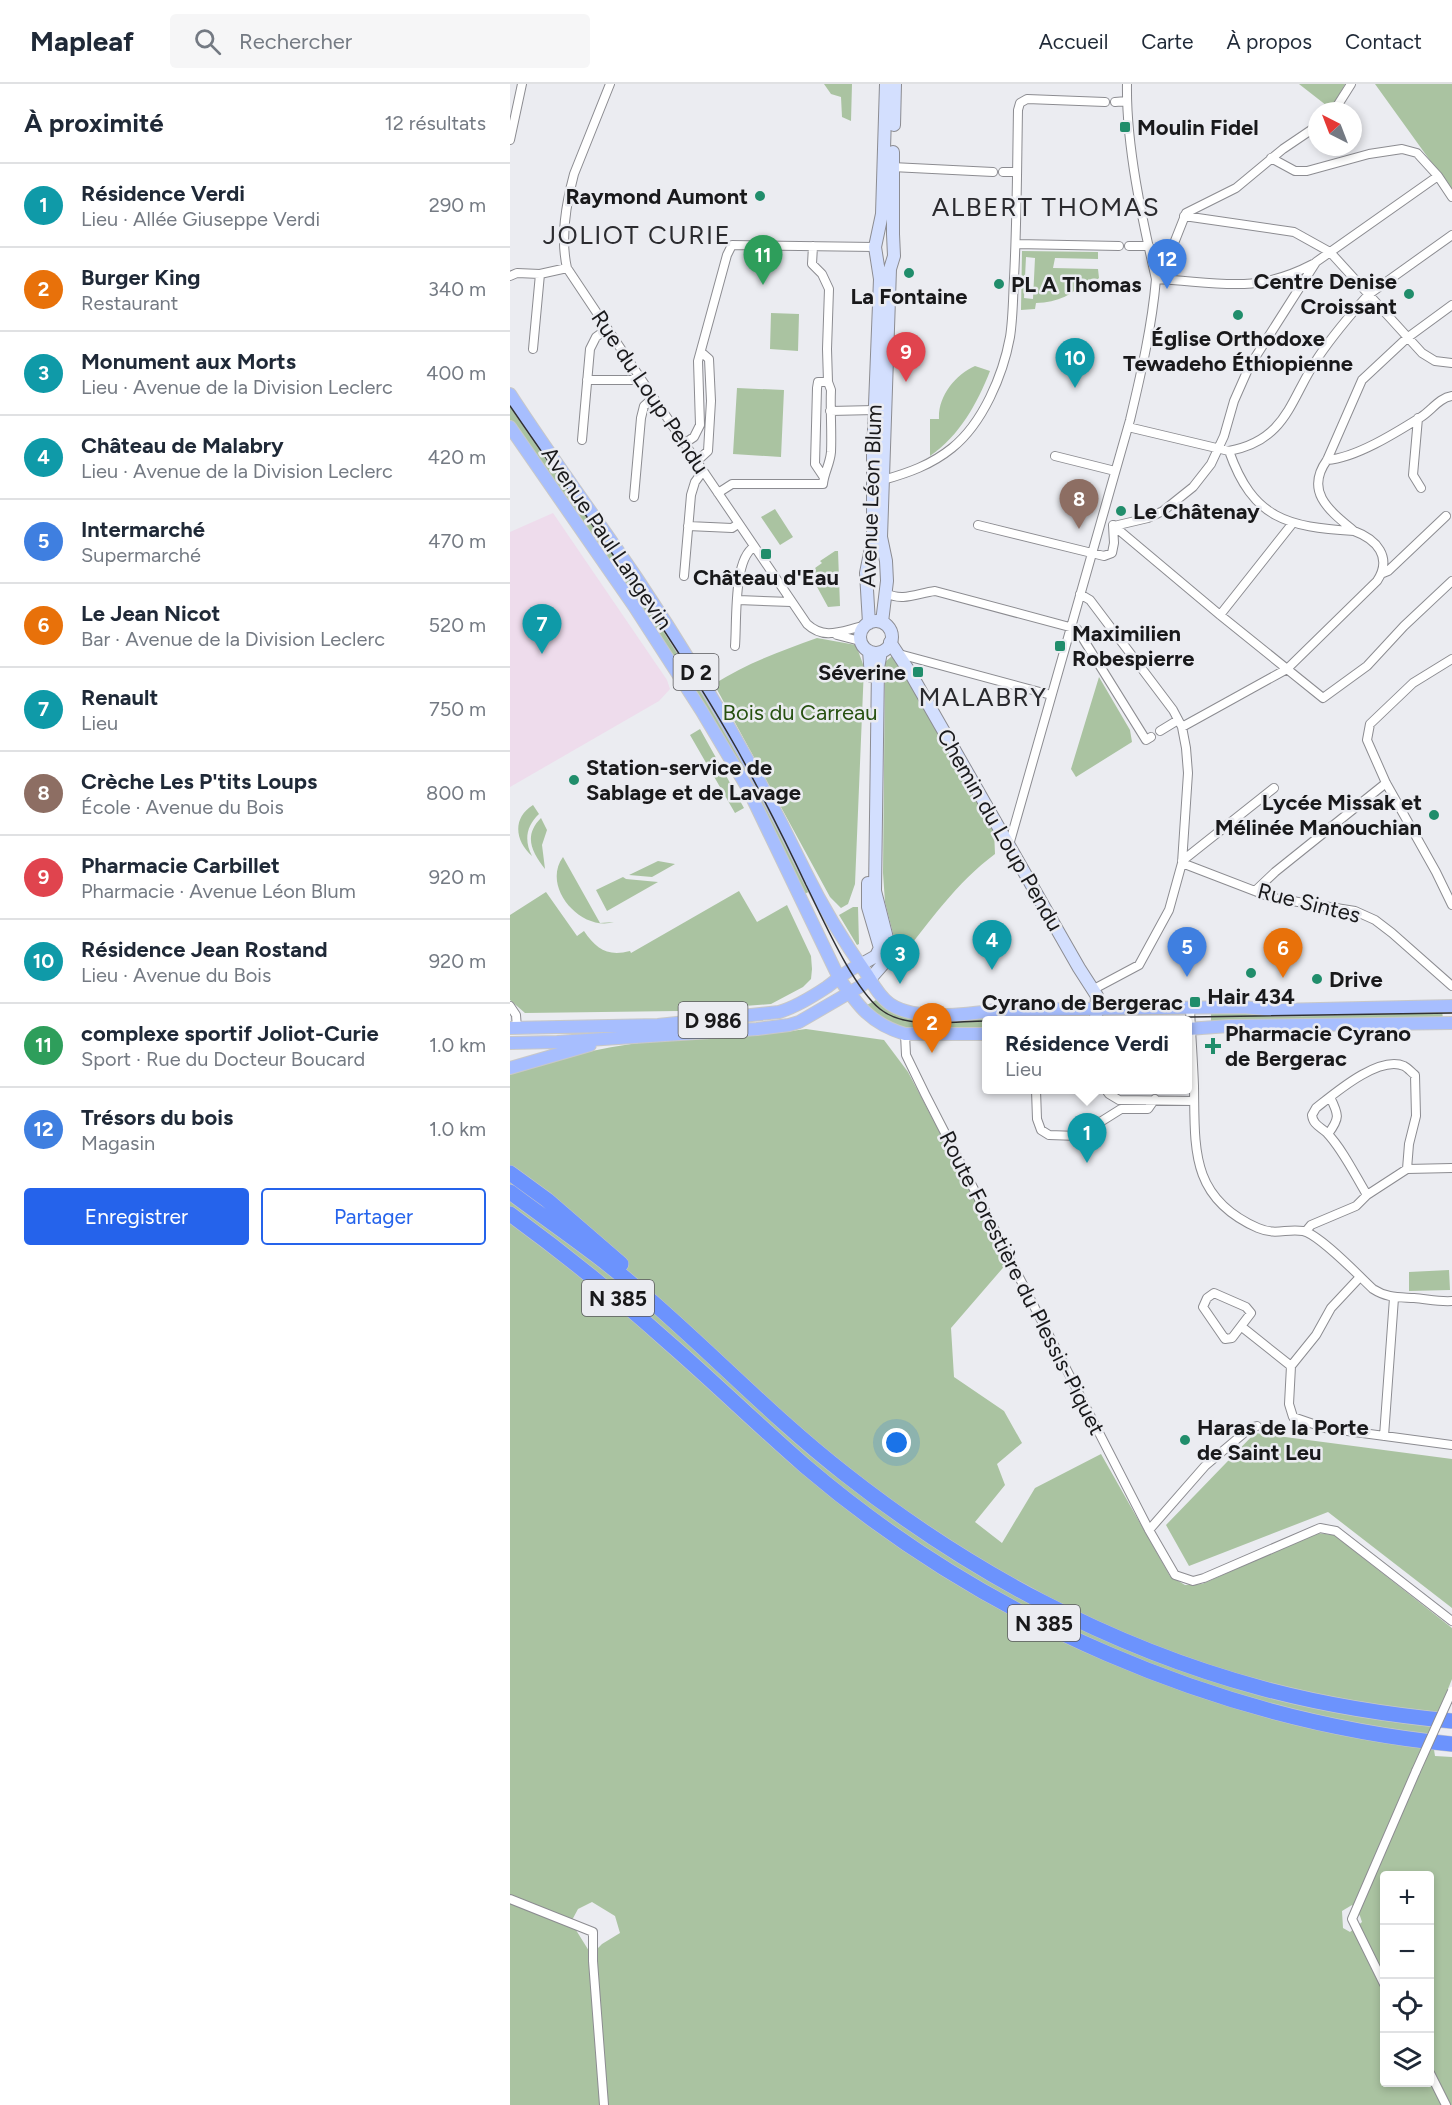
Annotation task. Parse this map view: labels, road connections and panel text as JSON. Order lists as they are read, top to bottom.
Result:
{
  "streets": {
    "highway": ["N 385"],
    "main road": [
      "Avenue Léon Blum",
      "Avenue Paul Langevin",
      "D 2",
      "Chemin du Loup Pendu",
      "D 986"
    ],
    "street": ["Rue du Loup Pendu", "Rue Sintes", "Route Forestière du Plessis-Piquet"]
  },
  "crossings": [
    ["Rue du Loup Pendu", "Avenue Léon Blum"],
    ["Rue du Loup Pendu", "Chemin du Loup Pendu"],
    ["Avenue Léon Blum", "Chemin du Loup Pendu"],
    ["Avenue Paul Langevin", "D 986"],
    ["Avenue Paul Langevin", "Route Forestière du Plessis-Piquet"]
  ],
  "districts": ["ALBERT THOMAS", "JOLIOT CURIE", "MALABRY"],
  "parks": ["Bois du Carreau"],
  "places": {
    "transit": [
      "Moulin Fidel",
      "Château d'Eau",
      "Maximilien Robespierre",
      "Séverine",
      "Cyrano de Bergerac"
    ],
    "other": [
      "Raymond Aumont",
      "La Fontaine",
      "PL A Thomas",
      "Centre Denise Croissant",
      "Église Orthodoxe Tewadeho Éthiopienne",
      "Le Châtenay",
      "Station-service de Sablage et de Lavage",
      "Lycée Missak et Mélinée Manouchian",
      "Hair 434",
      "Drive",
      "Haras de la Porte de Saint Leu"
    ],
    "health": ["Pharmacie Cyrano de Bergerac"]
  },
  "north": "top left",
  "page": {
    "header": "Mapleaf",
    "search": "Rechercher",
    "nav": [
      "Accueil",
      "Carte",
      "À propos",
      "Contact"
    ],
    "heading": ["À proximité", "12 résultats"],
    "list": [
      {
        "mark": "1",
        "name": "Résidence Verdi",
        "note": "Lieu · Allée Giuseppe Verdi",
        "value": "290 m"
      },
      {
        "mark": "2",
        "name": "Burger King",
        "note": "Restaurant",
        "value": "340 m"
      },
      {
        "mark": "3",
        "name": "Monument aux Morts",
        "note": "Lieu · Avenue de la Division Leclerc",
        "value": "400 m"
      },
      {
        "mark": "4",
        "name": "Château de Malabry",
        "note": "Lieu · Avenue de la Division Leclerc",
        "value": "420 m"
      },
      {
        "mark": "5",
        "name": "Intermarché",
        "note": "Supermarché",
        "value": "470 m"
      },
      {
        "mark": "6",
        "name": "Le Jean Nicot",
        "note": "Bar · Avenue de la Division Leclerc",
        "value": "520 m"
      },
      {
        "mark": "7",
        "name": "Renault",
        "note": "Lieu",
        "value": "750 m"
      },
      {
        "mark": "8",
        "name": "Crèche Les P'tits Loups",
        "note": "École · Avenue du Bois",
        "value": "800 m"
      },
      {
        "mark": "9",
        "name": "Pharmacie Carbillet",
        "note": "Pharmacie · Avenue Léon Blum",
        "value": "920 m"
      },
      {
        "mark": "10",
        "name": "Résidence Jean Rostand",
        "note": "Lieu · Avenue du Bois",
        "value": "920 m"
      },
      {
        "mark": "11",
        "name": "complexe sportif Joliot-Curie",
        "note": "Sport · Rue du Docteur Boucard",
        "value": "1.0 km"
      },
      {
        "mark": "12",
        "name": "Trésors du bois",
        "note": "Magasin",
        "value": "1.0 km"
      }
    ],
    "pins": [
      "11",
      "12",
      "9",
      "10",
      "8",
      "7",
      "4",
      "5",
      "6",
      "3",
      "2",
      "1"
    ],
    "popup": ["Résidence Verdi", "Lieu"],
    "buttons": ["Enregistrer", "Partager"],
    "map_buttons": ["+", "−"]
  }
}
